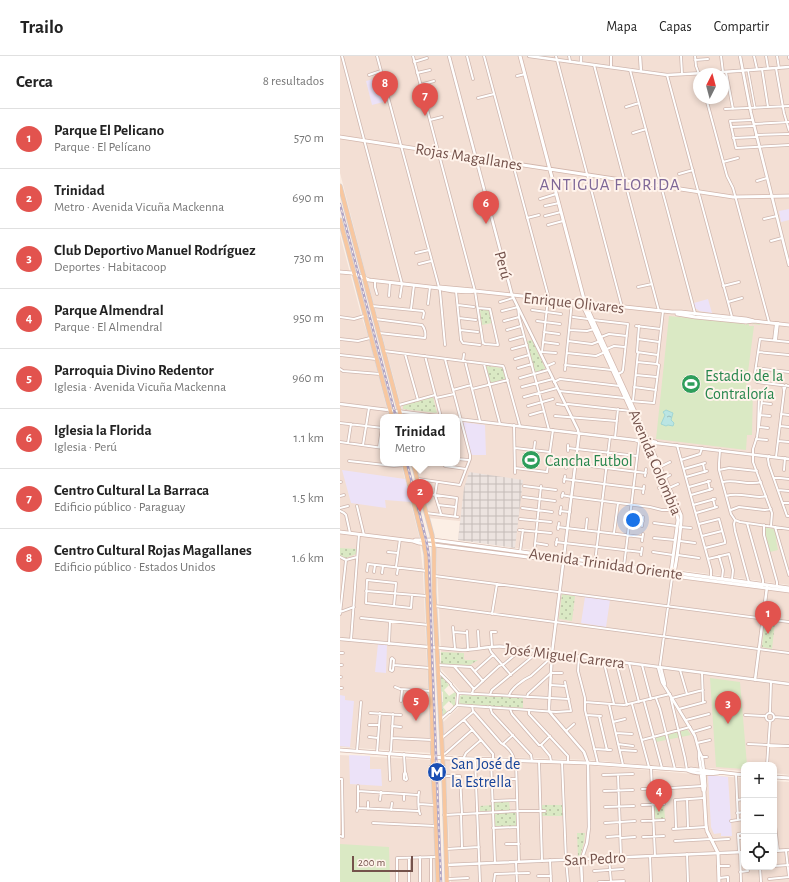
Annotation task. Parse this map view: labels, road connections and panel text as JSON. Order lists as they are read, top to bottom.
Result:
{
  "streets": {
    "main road": [
      "Rojas Magallanes",
      "Enrique Olivares",
      "Avenida Colombia",
      "Avenida Trinidad Oriente"
    ],
    "street": ["Perú", "José Miguel Carrera", "San Pedro"]
  },
  "crossings": [
    ["Rojas Magallanes", "Perú"],
    ["Rojas Magallanes", "Avenida Colombia"],
    ["Perú", "Enrique Olivares"],
    ["Perú", "Avenida Trinidad Oriente"],
    ["Perú", "José Miguel Carrera"],
    ["Enrique Olivares", "Avenida Colombia"],
    ["Avenida Colombia", "Avenida Trinidad Oriente"]
  ],
  "districts": ["ANTIGUA FLORIDA"],
  "places": {
    "sports": ["Estadio de la Contraloría", "Cancha Futbol"],
    "metro station": ["San José de la Estrella"]
  },
  "scale_bar": "200 m",
  "north": "top",
  "page": {
    "header": "Trailo",
    "nav": ["Mapa", "Capas", "Compartir"],
    "heading": ["Cerca", "8 resultados"],
    "pins": [
      "8",
      "7",
      "6",
      "2",
      "1",
      "5",
      "3",
      "4"
    ],
    "list": [
      {
        "mark": "1",
        "name": "Parque El Pelicano",
        "note": "Parque · El Pelícano",
        "value": "570 m"
      },
      {
        "mark": "2",
        "name": "Trinidad",
        "note": "Metro · Avenida Vicuña Mackenna",
        "value": "690 m"
      },
      {
        "mark": "3",
        "name": "Club Deportivo Manuel Rodríguez",
        "note": "Deportes · Habitacoop",
        "value": "730 m"
      },
      {
        "mark": "4",
        "name": "Parque Almendral",
        "note": "Parque · El Almendral",
        "value": "950 m"
      },
      {
        "mark": "5",
        "name": "Parroquia Divino Redentor",
        "note": "Iglesia · Avenida Vicuña Mackenna",
        "value": "960 m"
      },
      {
        "mark": "6",
        "name": "Iglesia la Florida",
        "note": "Iglesia · Perú",
        "value": "1.1 km"
      },
      {
        "mark": "7",
        "name": "Centro Cultural La Barraca",
        "note": "Edificio público · Paraguay",
        "value": "1.5 km"
      },
      {
        "mark": "8",
        "name": "Centro Cultural Rojas Magallanes",
        "note": "Edificio público · Estados Unidos",
        "value": "1.6 km"
      }
    ],
    "popup": ["Trinidad", "Metro"],
    "map_buttons": ["+", "−"],
    "scale": "200 m"
  }
}
